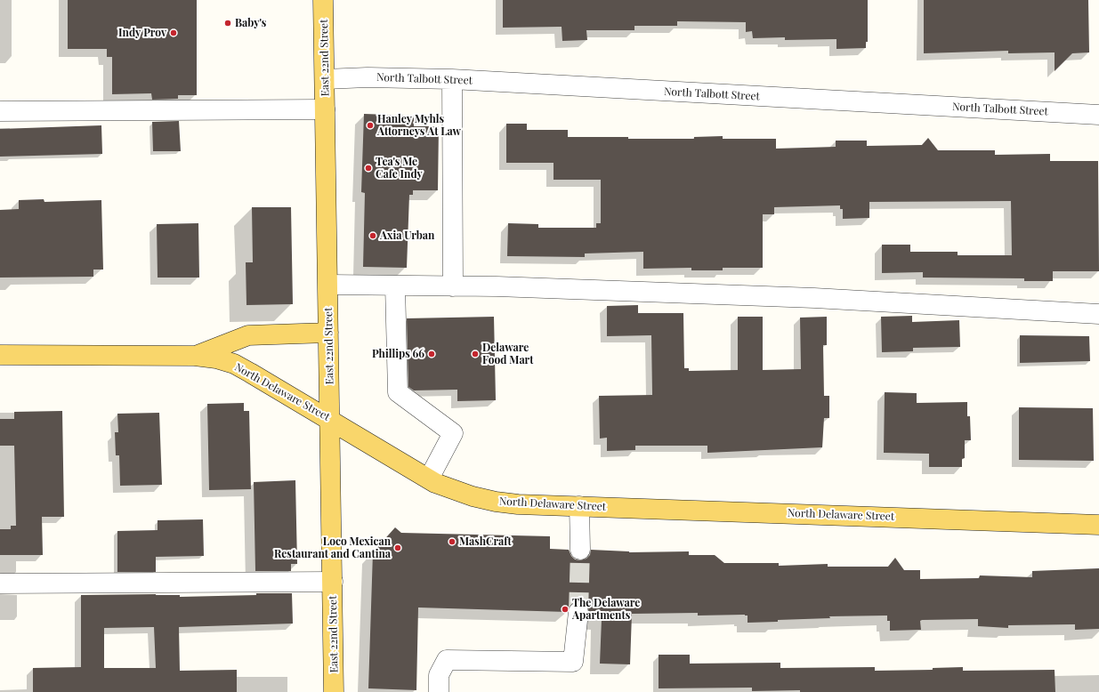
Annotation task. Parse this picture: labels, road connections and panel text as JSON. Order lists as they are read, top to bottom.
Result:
{
  "streets": {
    "main road": ["East 22nd Street", "North Delaware Street"],
    "street": ["North Talbott Street"]
  },
  "crossings": [
    ["East 22nd Street", "North Talbott Street"],
    ["East 22nd Street", "North Delaware Street"]
  ],
  "places": [
    "Baby's",
    "Indy Prov",
    "Hanley Myhls Attorneys At Law",
    "Tea's Me Cafe Indy",
    "Axia Urban",
    "Phillips 66",
    "Delaware Food Mart",
    "MashCraft",
    "Loco Mexican Restaurant and Cantina",
    "The Delaware Apartments"
  ]
}
